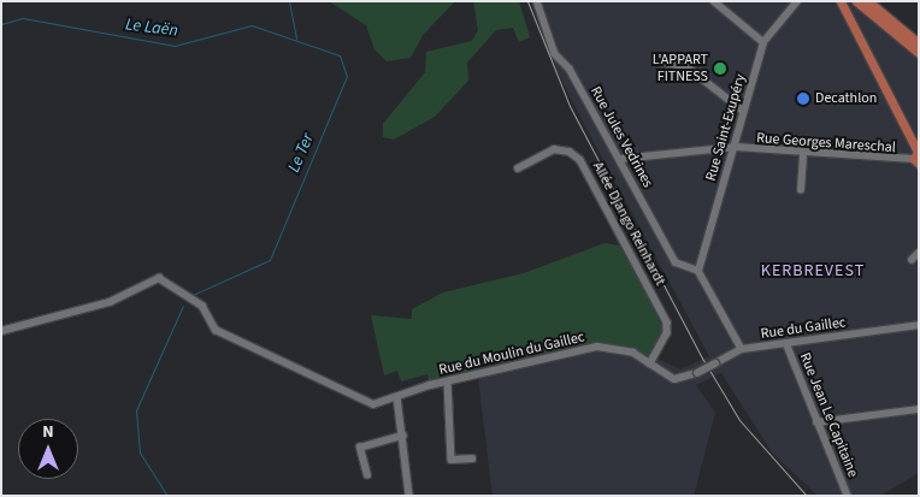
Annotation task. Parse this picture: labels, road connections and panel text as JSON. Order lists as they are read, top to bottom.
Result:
{
  "streets": {
    "street": [
      "Rue Saint-Exupéry",
      "Rue Jules Vedrines",
      "Rue Georges Mareschal",
      "Allée Django Reinhardt",
      "Rue du Gaillec",
      "Rue du Moulin du Gaillec",
      "Rue Jean Le Capitaine"
    ]
  },
  "crossings": [
    ["Rue Saint-Exupéry", "Rue Jules Vedrines"],
    ["Rue Saint-Exupéry", "Rue Georges Mareschal"],
    ["Rue Jules Vedrines", "Rue Georges Mareschal"],
    ["Allée Django Reinhardt", "Rue du Moulin du Gaillec"],
    ["Rue du Gaillec", "Rue du Moulin du Gaillec"],
    ["Rue du Gaillec", "Rue Jean Le Capitaine"]
  ],
  "districts": ["KERBREVEST"],
  "water": ["Le Laën", "Le Ter"],
  "places": ["L'APPART FITNESS", "Decathlon"],
  "north": "top"
}
